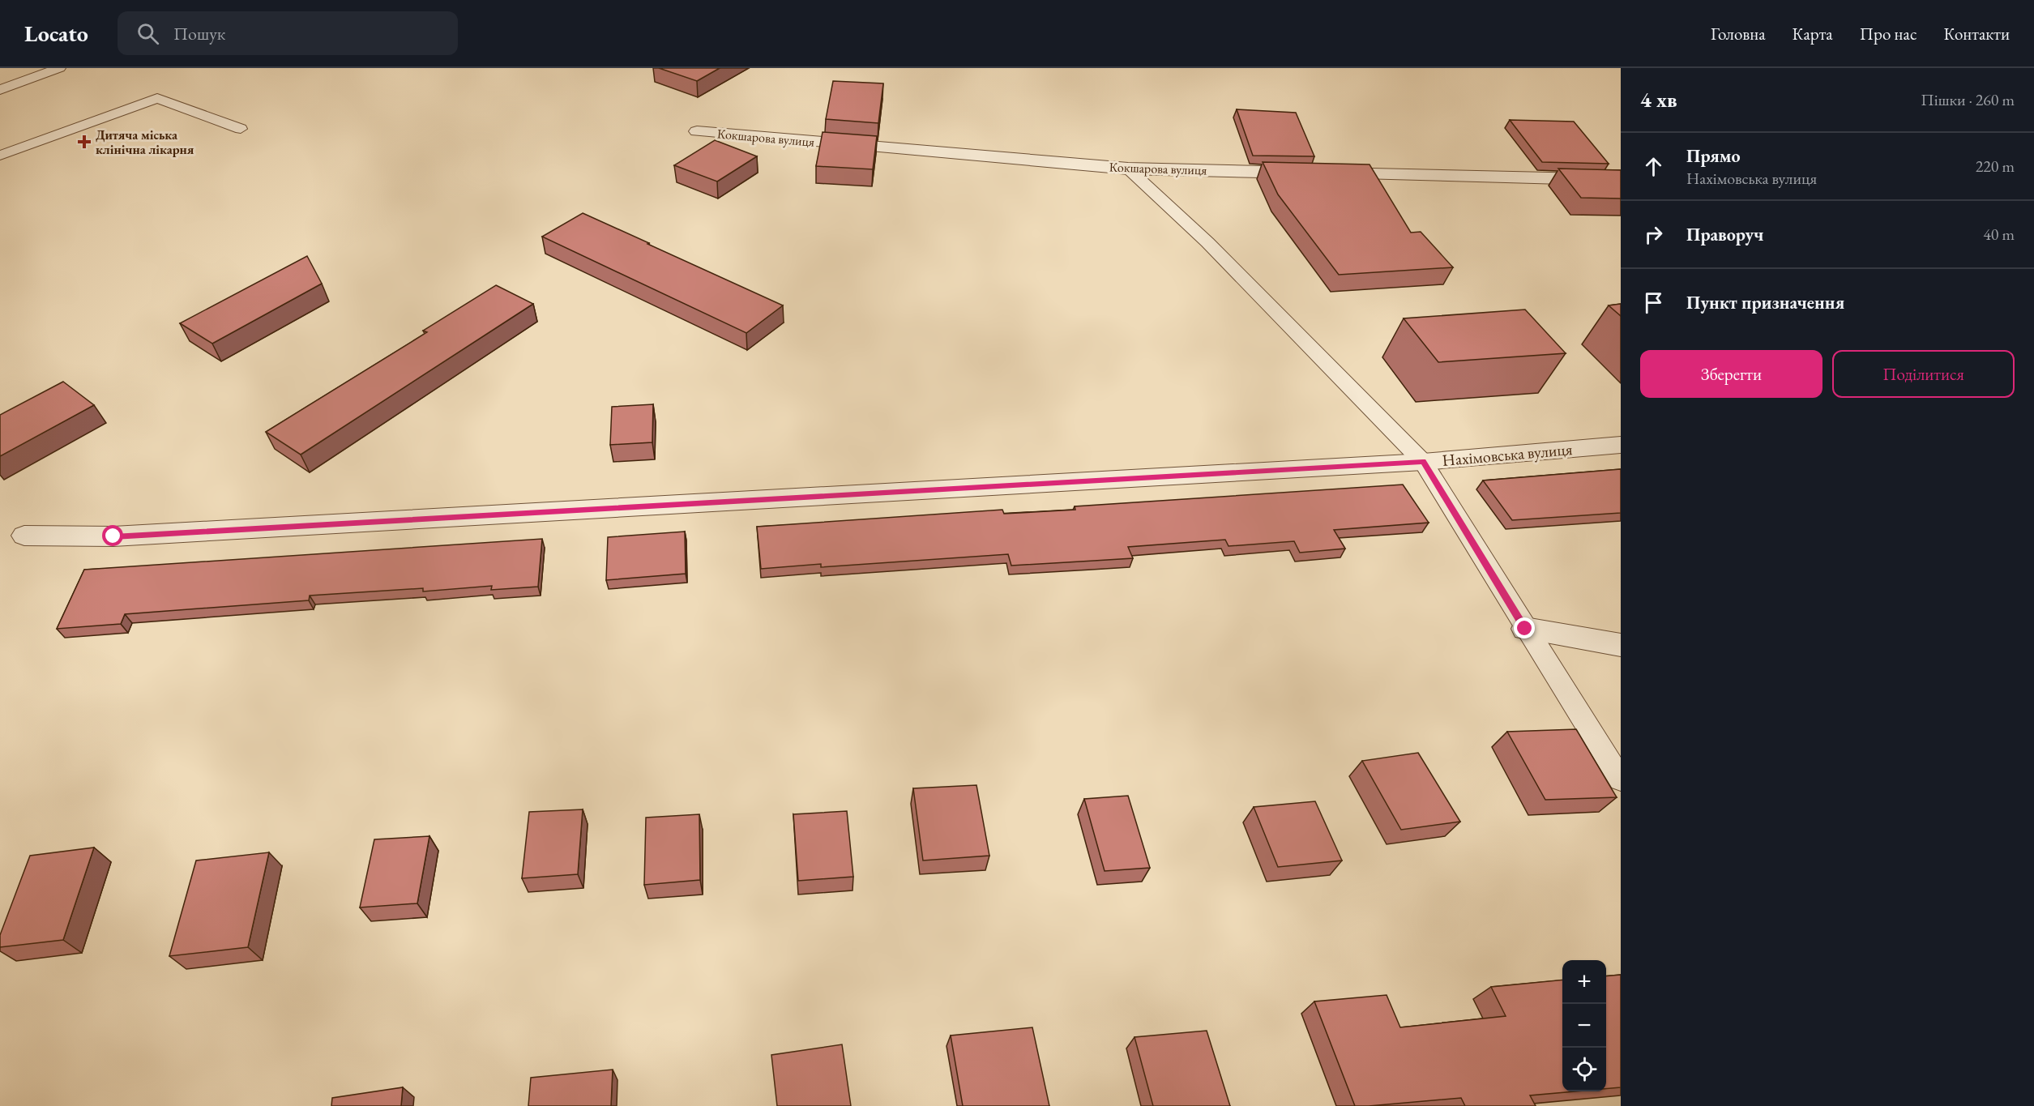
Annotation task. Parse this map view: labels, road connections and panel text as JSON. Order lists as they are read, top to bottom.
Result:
{
  "streets": {
    "street": ["Кокшарова вулиця", "Нахімовська вулиця"]
  },
  "places": {
    "health": ["Дитяча міська клінічна лікарня"]
  },
  "page": {
    "header": "Locato",
    "search": "Пошук",
    "nav": [
      "Головна",
      "Карта",
      "Про нас",
      "Контакти"
    ],
    "heading": ["4 хв", "Пішки · 260 m"],
    "list": [
      ["Прямо", "Нахімовська вулиця", "220 m"],
      ["Праворуч", "40 m"],
      "Пункт призначення"
    ],
    "buttons": ["Зберегти", "Поділитися"],
    "map_buttons": ["+", "−"]
  }
}
